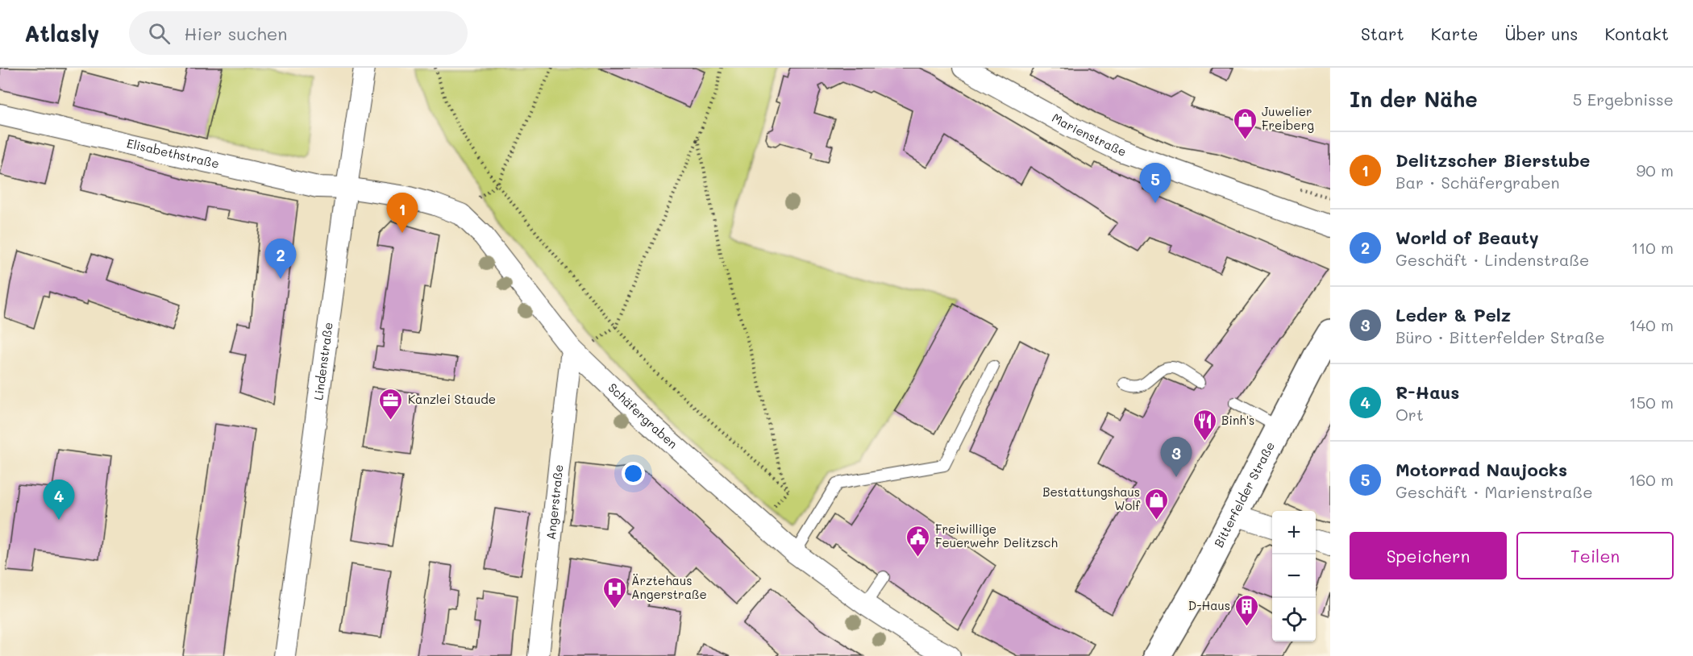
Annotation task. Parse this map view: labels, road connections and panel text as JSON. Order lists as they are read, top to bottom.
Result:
{
  "streets": {
    "street": [
      "Marienstraße",
      "Elisabethstraße",
      "Lindenstraße",
      "Schäfergraben",
      "Bitterfelder Straße",
      "Angerstraße"
    ]
  },
  "crossings": [
    ["Elisabethstraße", "Lindenstraße"],
    ["Elisabethstraße", "Schäfergraben"],
    ["Lindenstraße", "Schäfergraben"],
    ["Schäfergraben", "Angerstraße"]
  ],
  "places": {
    "shop": ["Juwelier Freiberg", "Bestattungshaus Wolf"],
    "office": ["Kanzlei Staude"],
    "restaurant": ["Binh's"],
    "public building": ["Freiwillige Feuerwehr Delitzsch"],
    "hospital": ["Ärztehaus Angerstraße"],
    "building": ["D-Haus"]
  },
  "page": {
    "header": "Atlasly",
    "search": "Hier suchen",
    "nav": [
      "Start",
      "Karte",
      "Über uns",
      "Kontakt"
    ],
    "heading": ["In der Nähe", "5 Ergebnisse"],
    "list": [
      {
        "mark": "1",
        "name": "Delitzscher Bierstube",
        "note": "Bar · Schäfergraben",
        "value": "90 m"
      },
      {
        "mark": "2",
        "name": "World of Beauty",
        "note": "Geschäft · Lindenstraße",
        "value": "110 m"
      },
      {
        "mark": "3",
        "name": "Leder & Pelz",
        "note": "Büro · Bitterfelder Straße",
        "value": "140 m"
      },
      {
        "mark": "4",
        "name": "R-Haus",
        "note": "Ort",
        "value": "150 m"
      },
      {
        "mark": "5",
        "name": "Motorrad Naujocks",
        "note": "Geschäft · Marienstraße",
        "value": "160 m"
      }
    ],
    "pins": [
      "5",
      "1",
      "2",
      "3",
      "4"
    ],
    "map_buttons": ["+", "−"],
    "buttons": ["Speichern", "Teilen"]
  }
}
